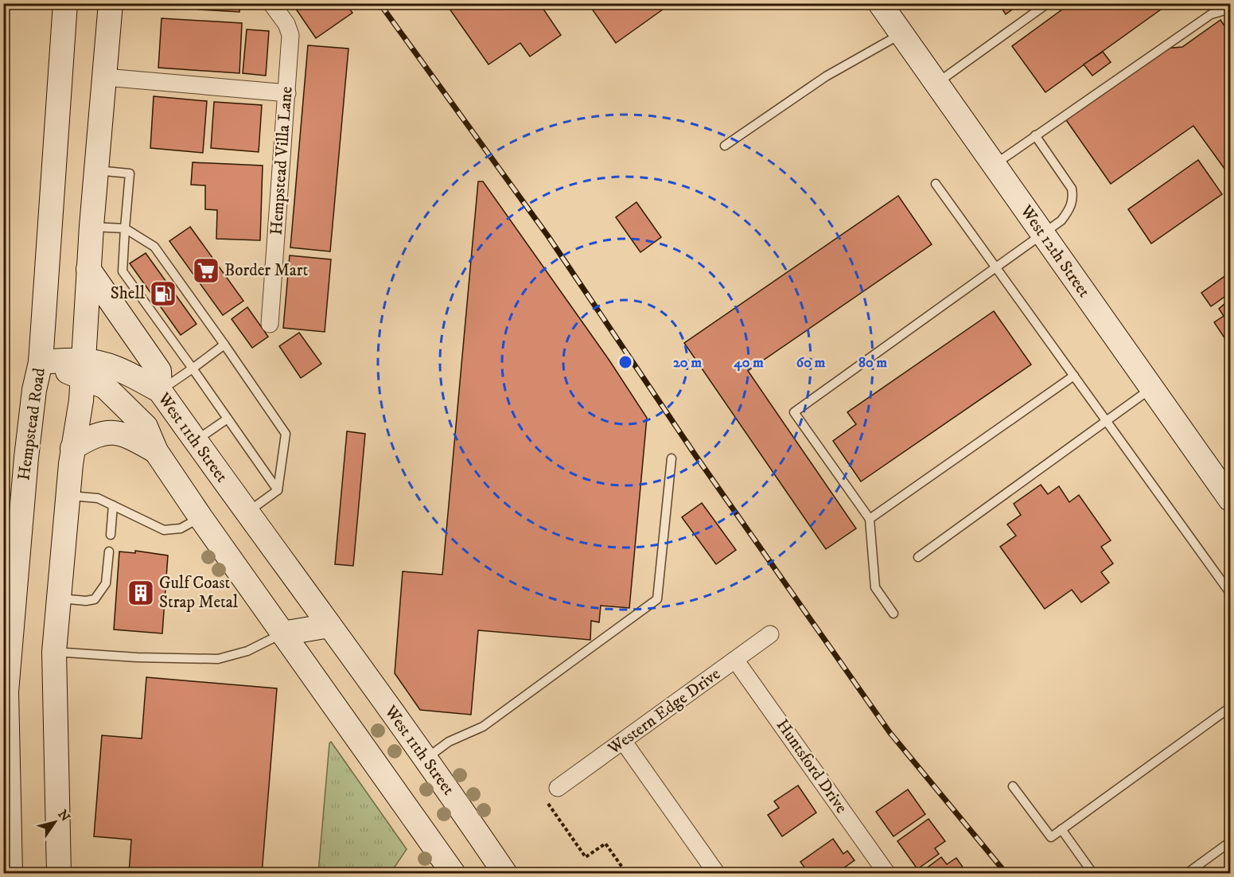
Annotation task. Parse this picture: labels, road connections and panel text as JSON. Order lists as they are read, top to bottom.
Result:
{
  "streets": {
    "main road": ["West 12th Street", "Hempstead Road", "West 11th Street"],
    "street": ["Hempstead Villa Lane", "Western Edge Drive", "Huntsford Drive"]
  },
  "crossings": [
    ["Hempstead Road", "West 11th Street"],
    ["Western Edge Drive", "Huntsford Drive"]
  ],
  "places": {
    "supermarket": ["Border Mart"],
    "fuel station": ["Shell"],
    "building": ["Gulf Coast Strap Metal"]
  },
  "north": "top right",
  "rings": [
    "20 m",
    "40 m",
    "60 m",
    "80 m"
  ]
}
